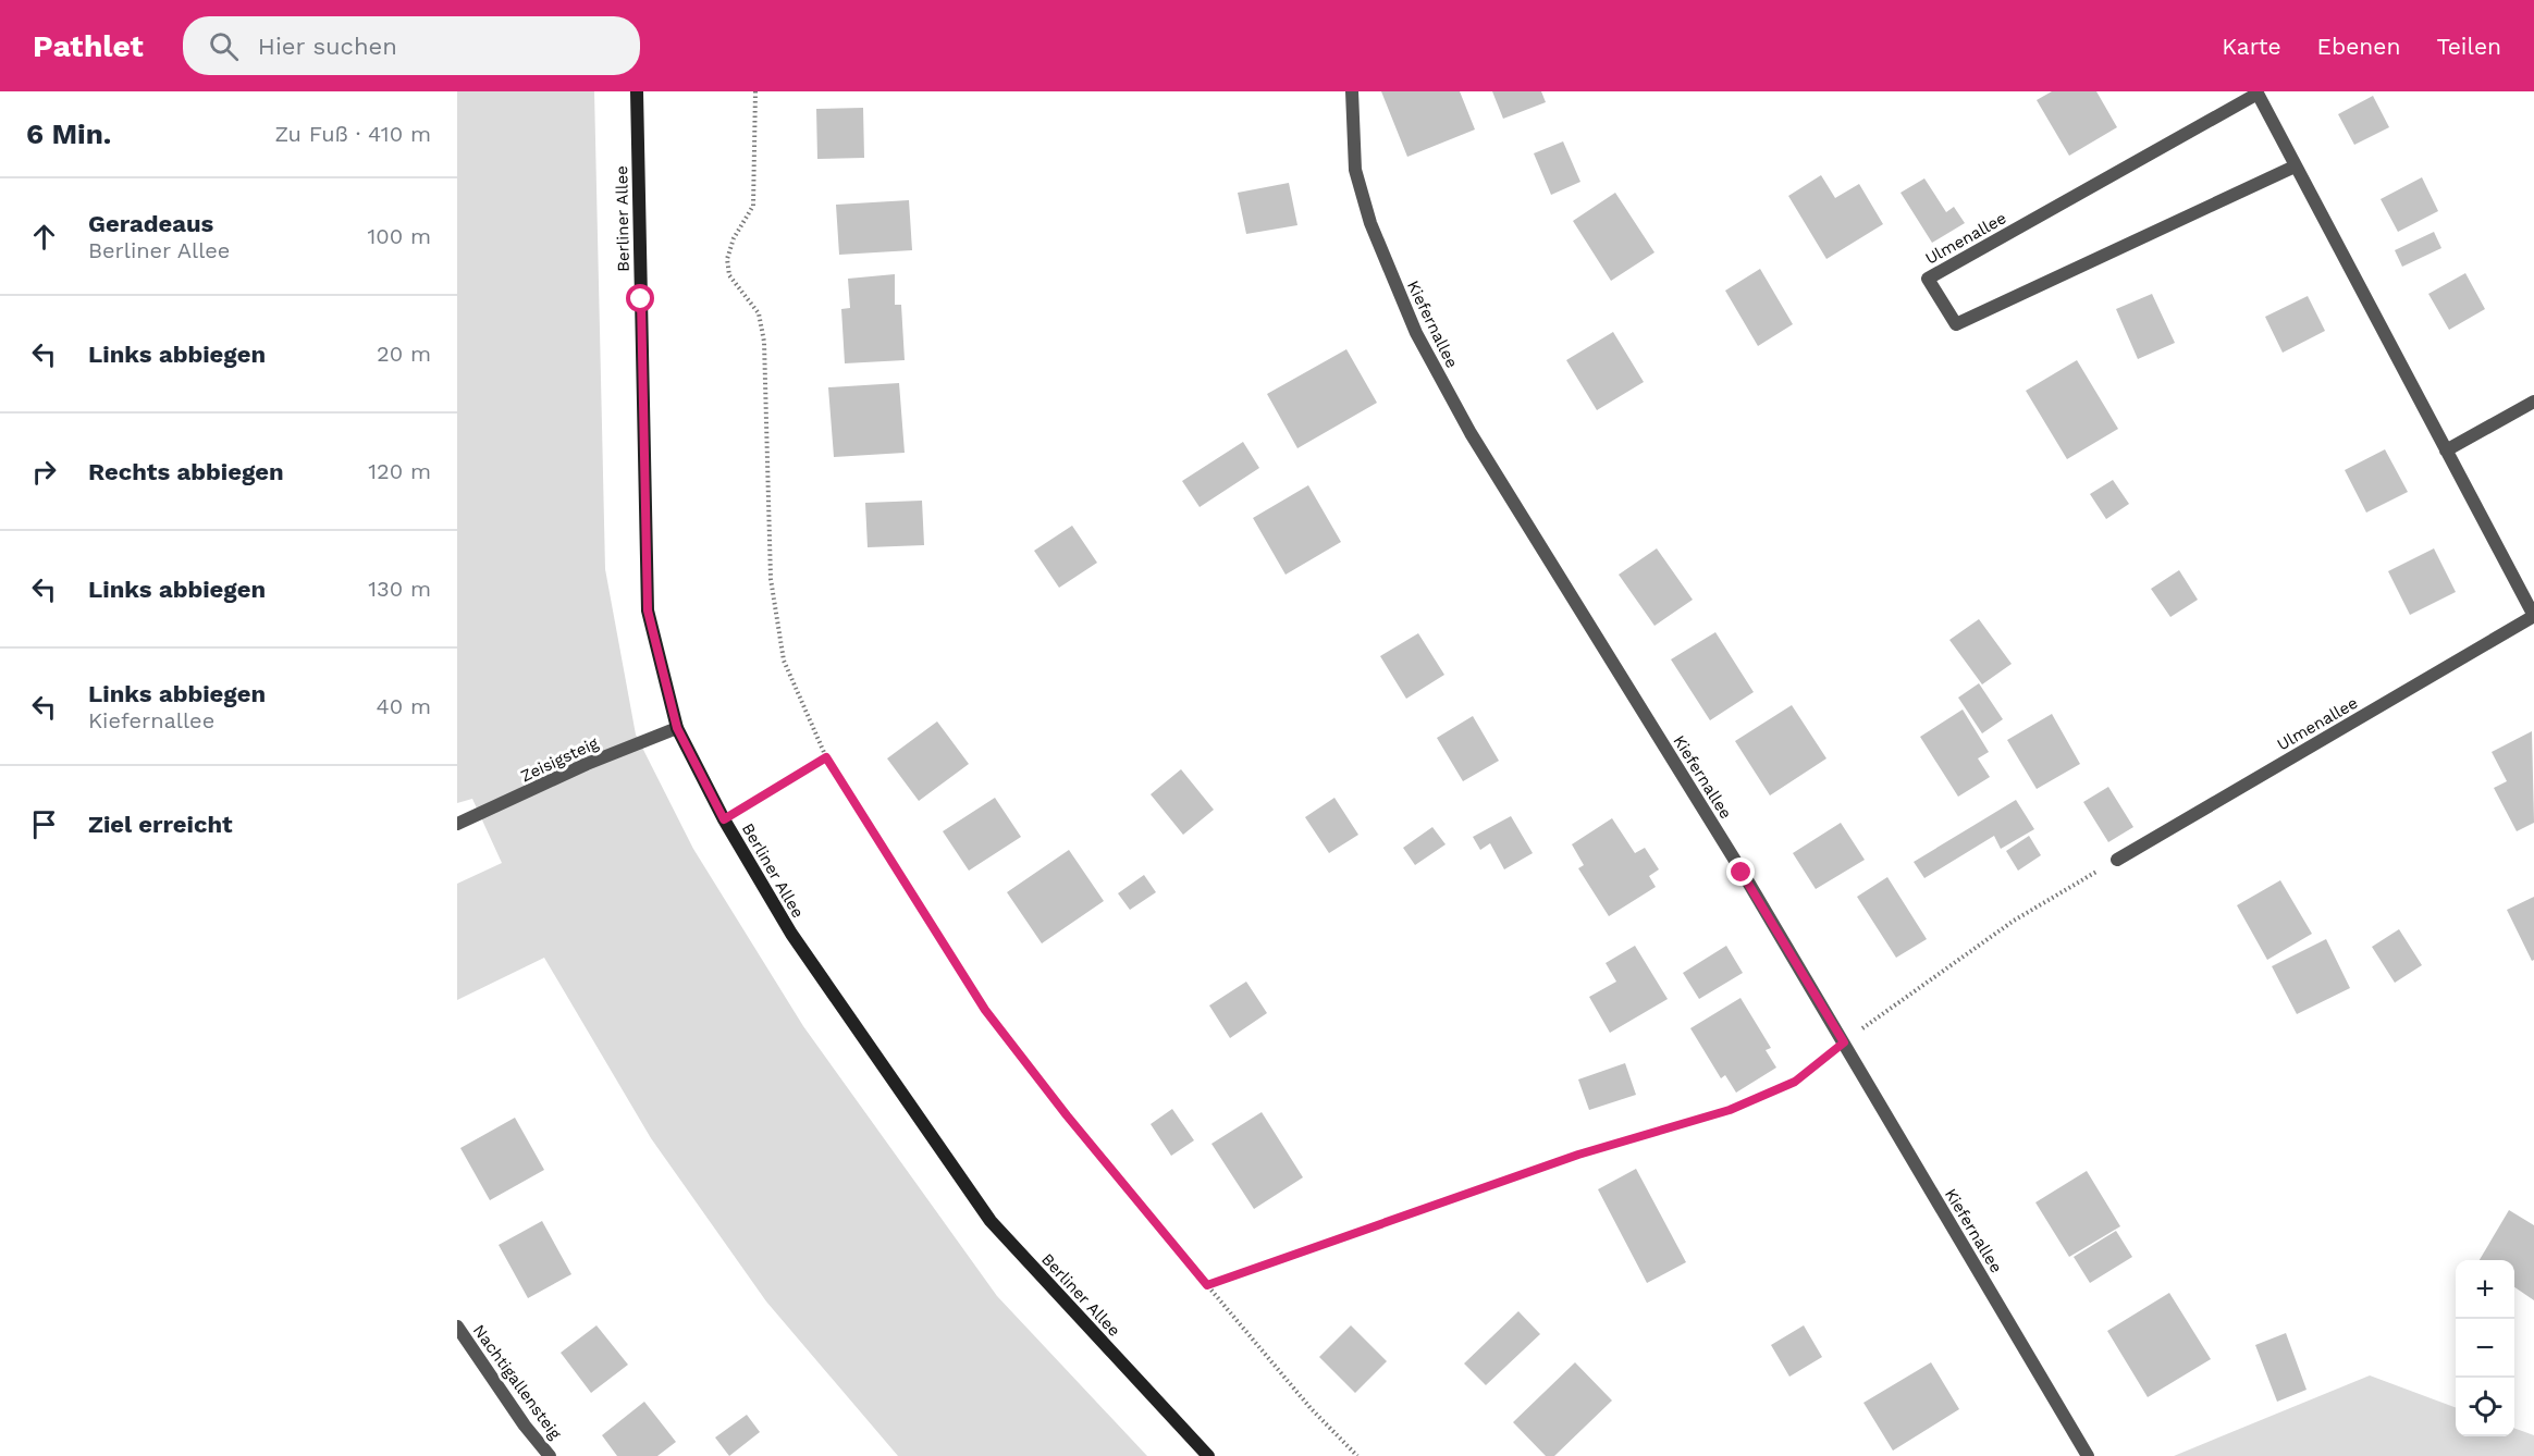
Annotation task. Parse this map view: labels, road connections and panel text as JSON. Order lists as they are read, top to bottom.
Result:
{
  "streets": {
    "main road": ["Berliner Allee"],
    "street": [
      "Ulmenallee",
      "Kiefernallee",
      "Zeisigsteig",
      "Nachtigallensteig"
    ]
  },
  "crossings": [
    ["Berliner Allee", "Zeisigsteig"]
  ],
  "page": {
    "header": "Pathlet",
    "search": "Hier suchen",
    "nav": ["Karte", "Ebenen", "Teilen"],
    "heading": ["6 Min.", "Zu Fuß · 410 m"],
    "list": [
      ["Geradeaus", "Berliner Allee", "100 m"],
      ["Links abbiegen", "20 m"],
      ["Rechts abbiegen", "120 m"],
      ["Links abbiegen", "130 m"],
      ["Links abbiegen", "Kiefernallee", "40 m"],
      "Ziel erreicht"
    ],
    "map_buttons": ["+", "−"]
  }
}
